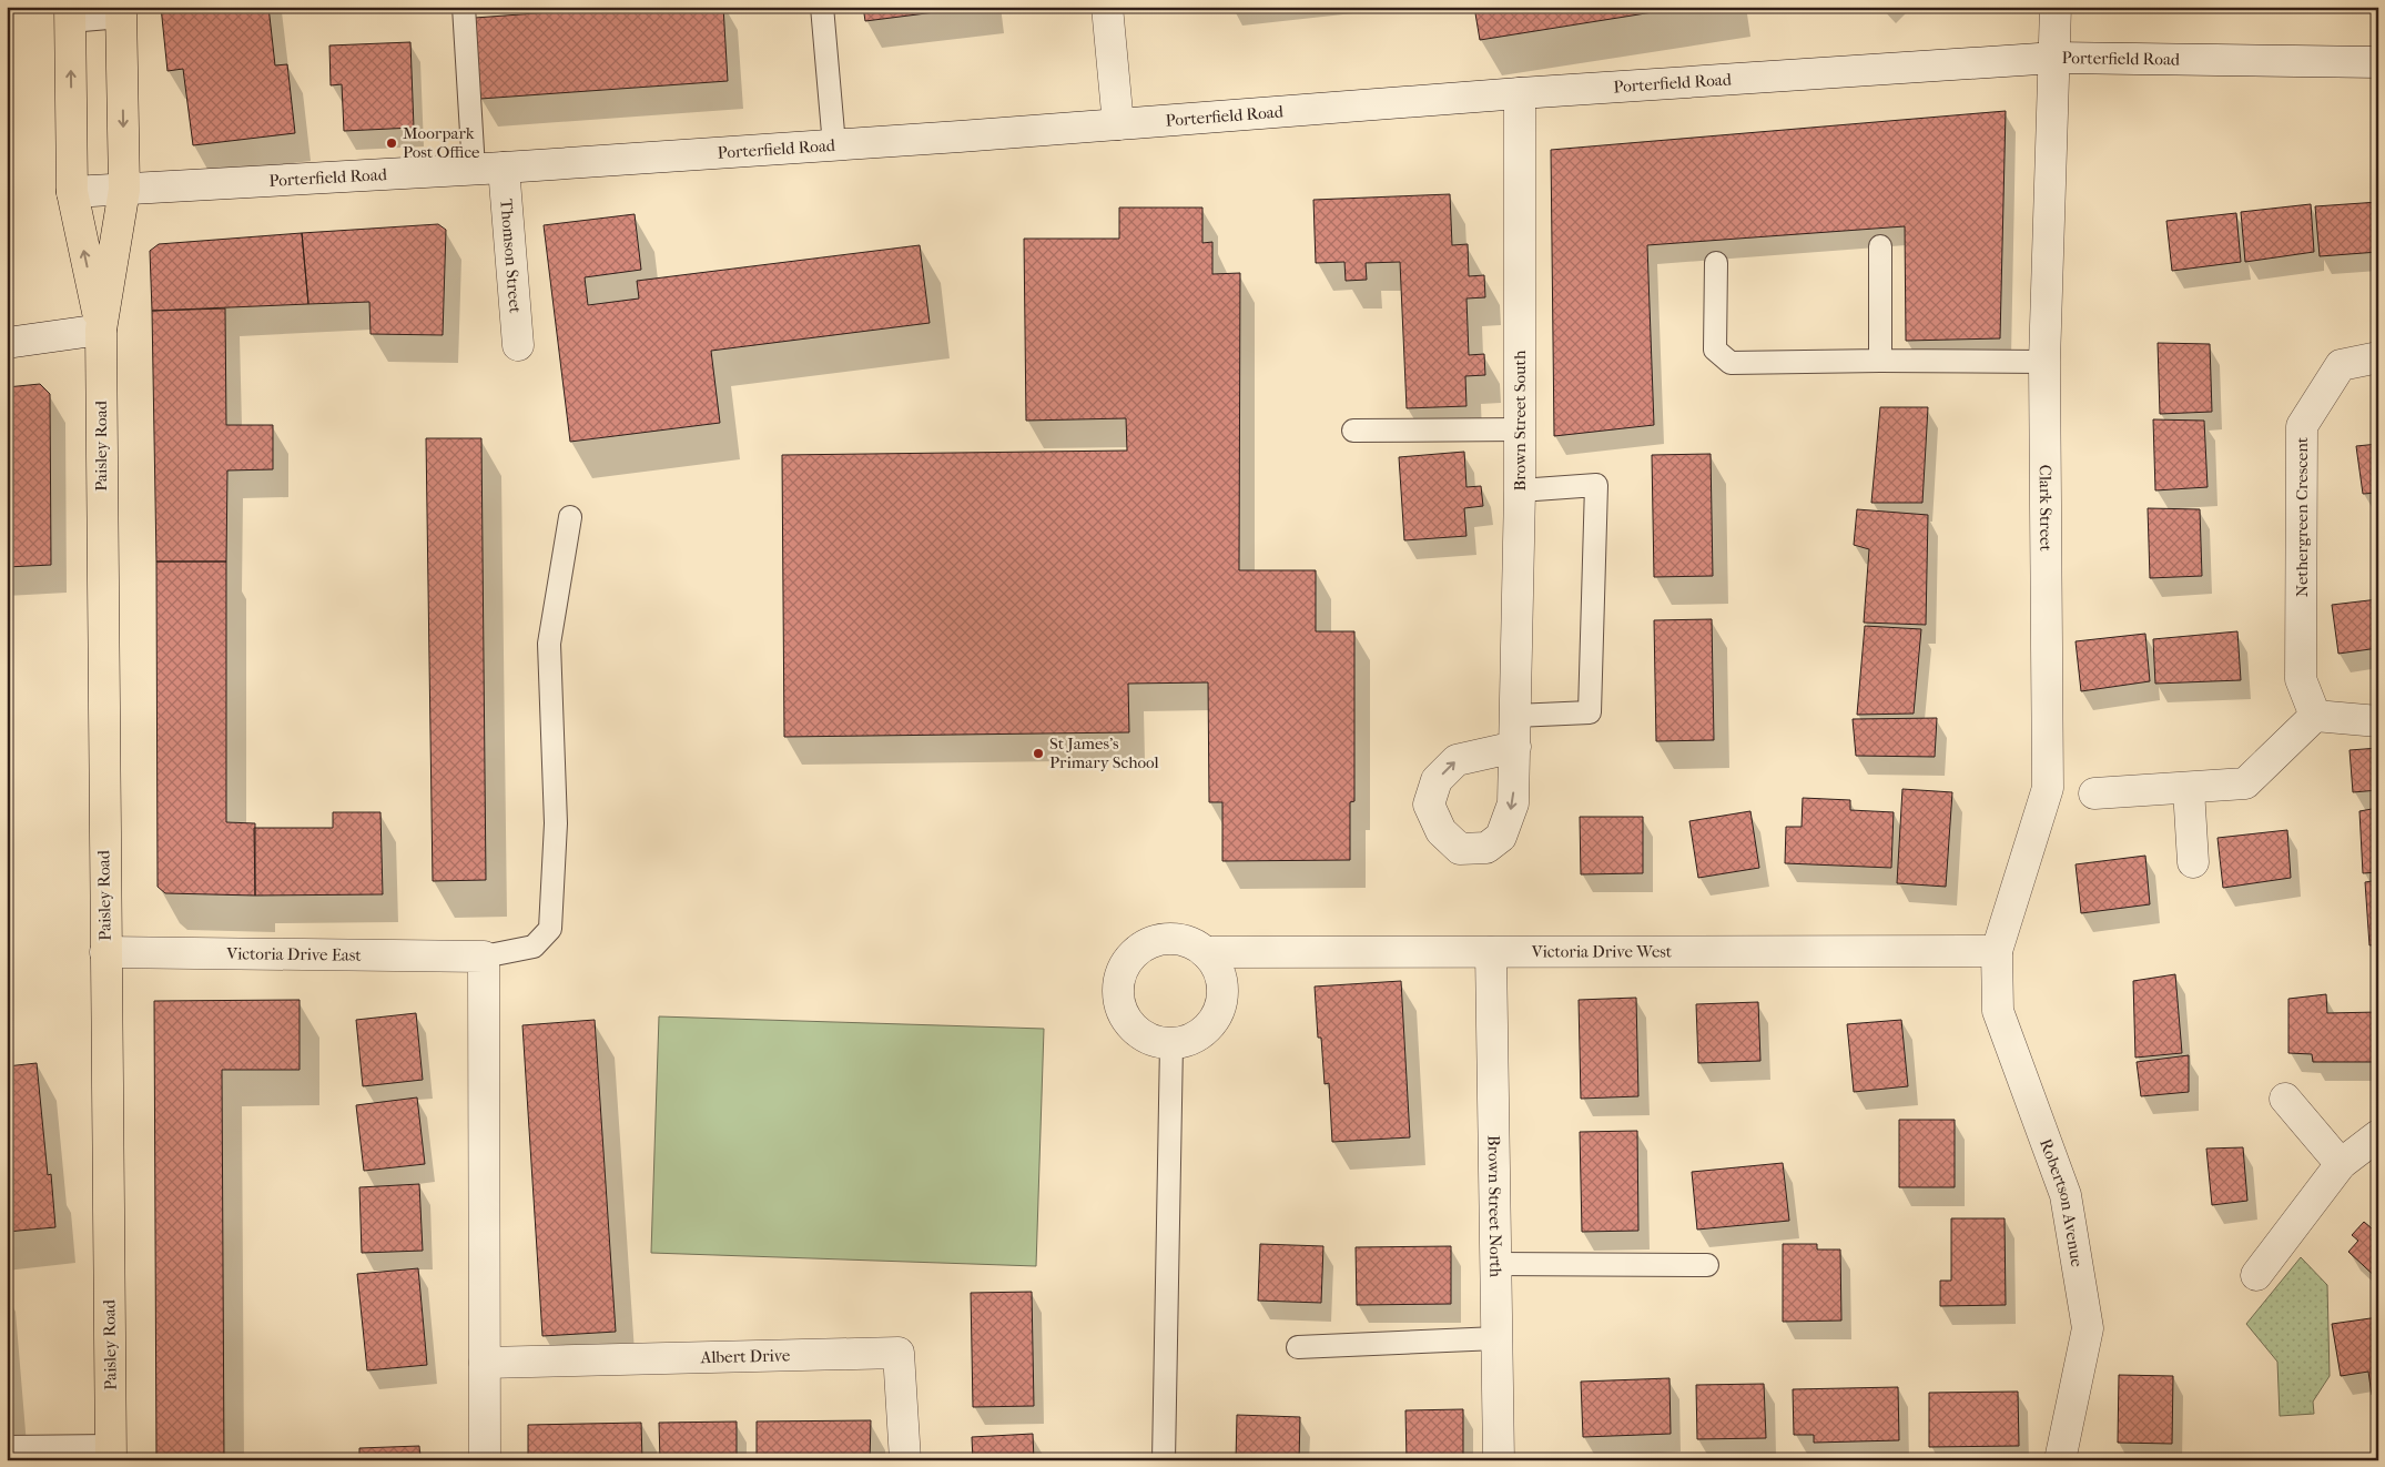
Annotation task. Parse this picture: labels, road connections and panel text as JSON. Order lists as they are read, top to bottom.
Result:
{
  "streets": {
    "main road": ["Paisley Road"],
    "street": [
      "Porterfield Road",
      "Thomson Street",
      "Brown Street South",
      "Clark Street",
      "Nethergreen Crescent",
      "Victoria Drive West",
      "Victoria Drive East",
      "Robertson Avenue",
      "Brown Street North",
      "Albert Drive"
    ]
  },
  "crossings": [
    ["Porterfield Road", "Thomson Street"],
    ["Porterfield Road", "Brown Street South"],
    ["Porterfield Road", "Paisley Road"],
    ["Porterfield Road", "Clark Street"],
    ["Paisley Road", "Victoria Drive East"],
    ["Clark Street", "Victoria Drive West"],
    ["Clark Street", "Robertson Avenue"],
    ["Victoria Drive West", "Robertson Avenue"],
    ["Victoria Drive West", "Brown Street North"]
  ],
  "places": ["Moorpark Post Office", "St James's Primary School"]
}
